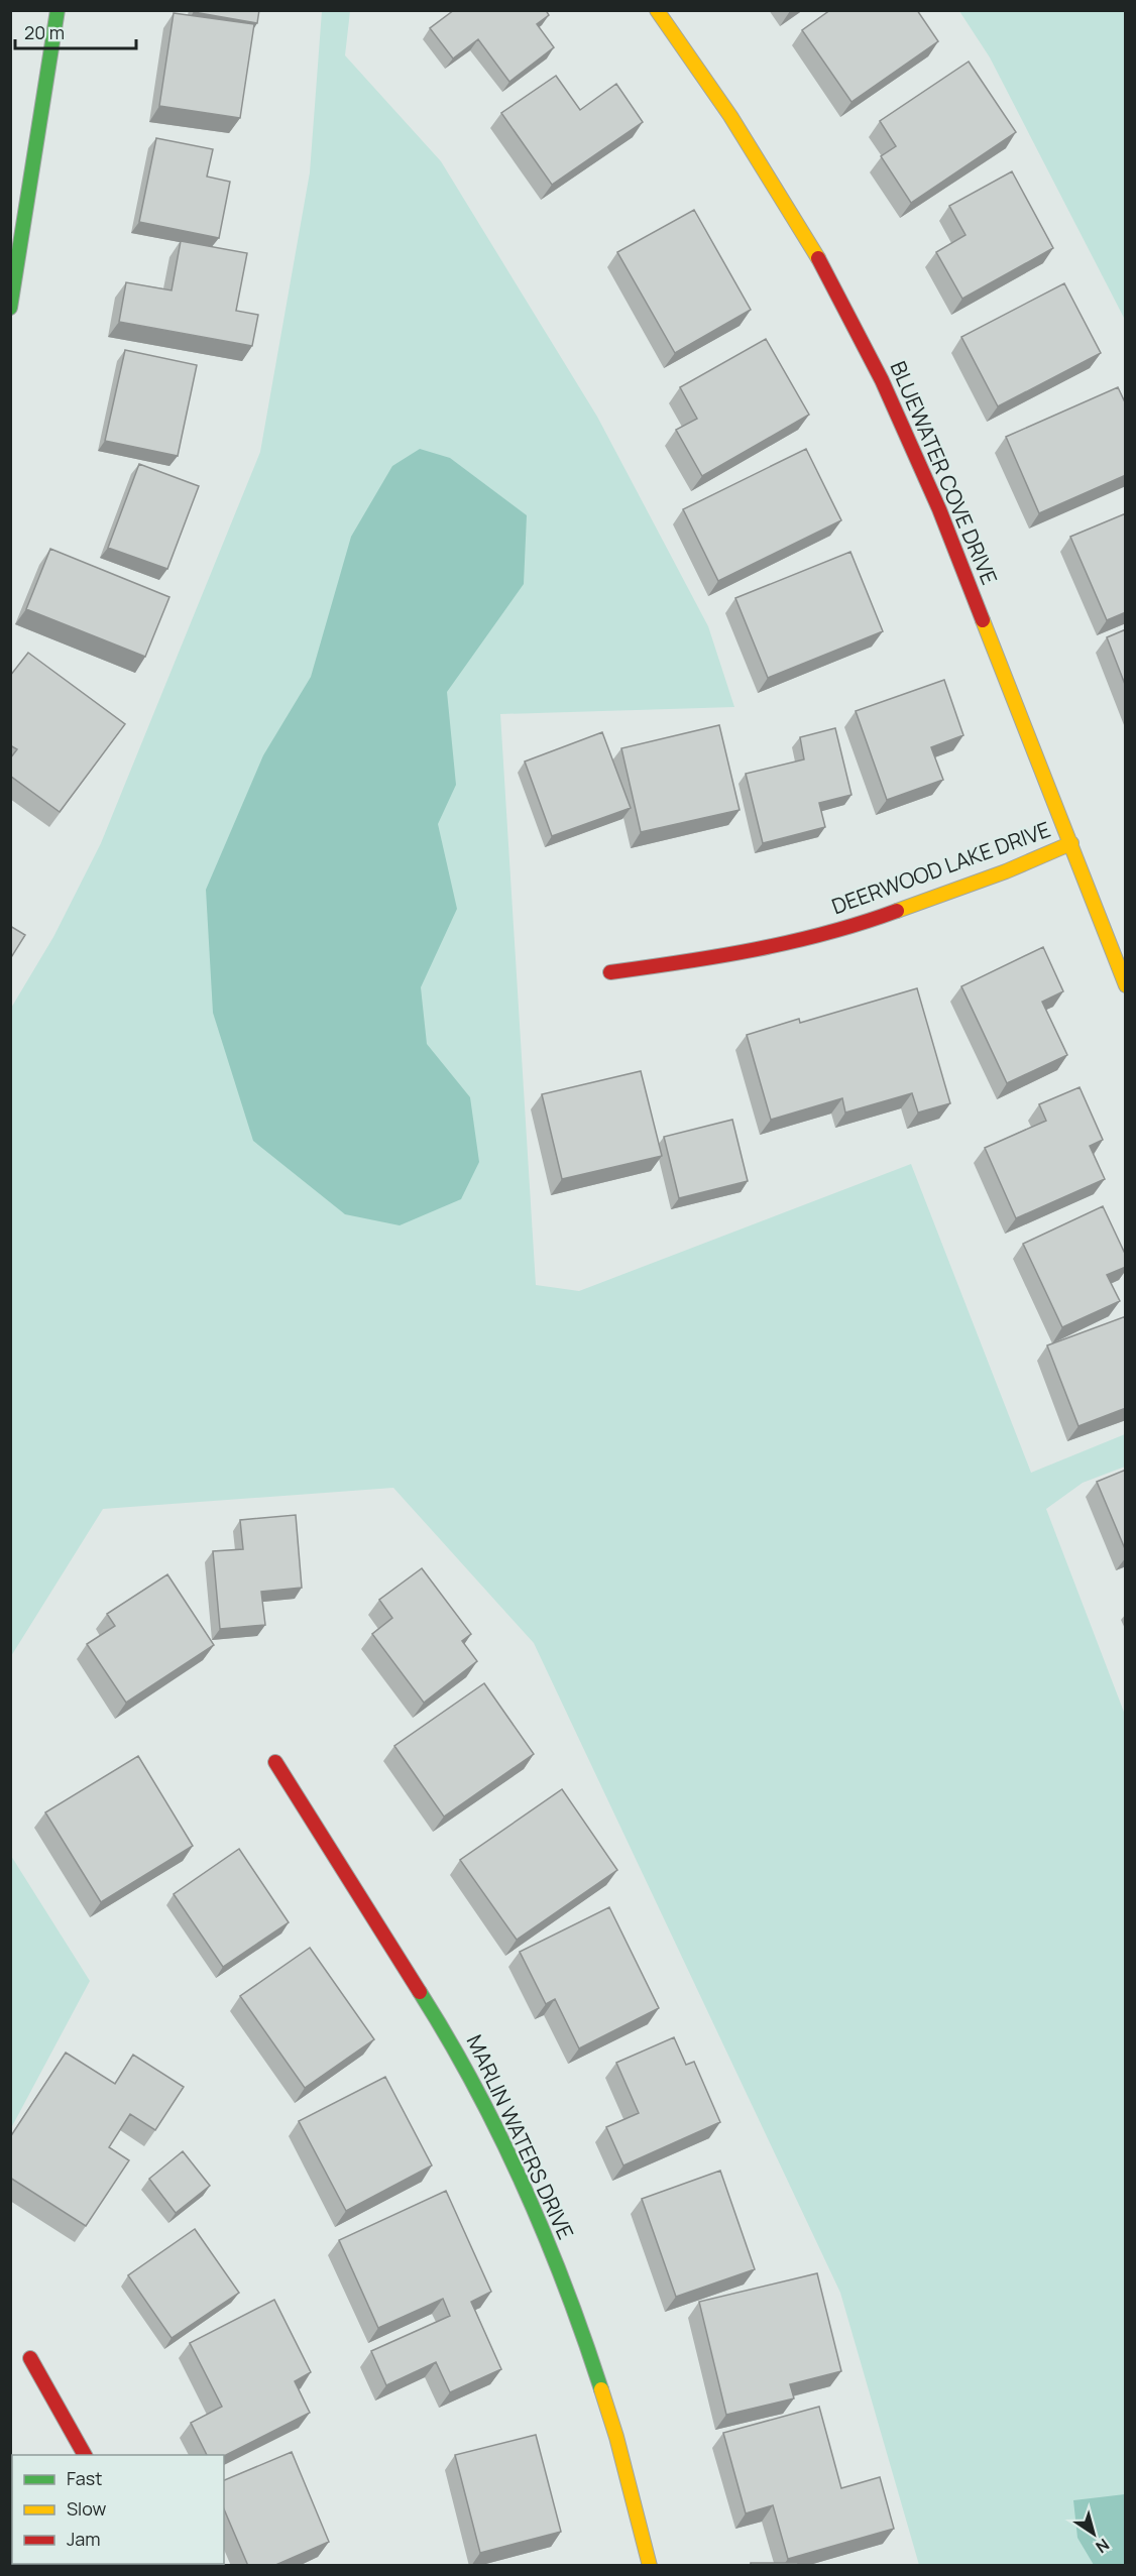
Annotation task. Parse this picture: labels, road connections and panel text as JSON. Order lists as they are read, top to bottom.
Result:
{
  "streets": {
    "street": ["BLUEWATER COVE DRIVE", "DEERWOOD LAKE DRIVE", "MARLIN WATERS DRIVE"]
  },
  "crossings": [
    ["BLUEWATER COVE DRIVE", "DEERWOOD LAKE DRIVE"]
  ],
  "legend": ["Fast", "Slow", "Jam"],
  "scale_bar": "20 m",
  "north": "bottom right"
}
